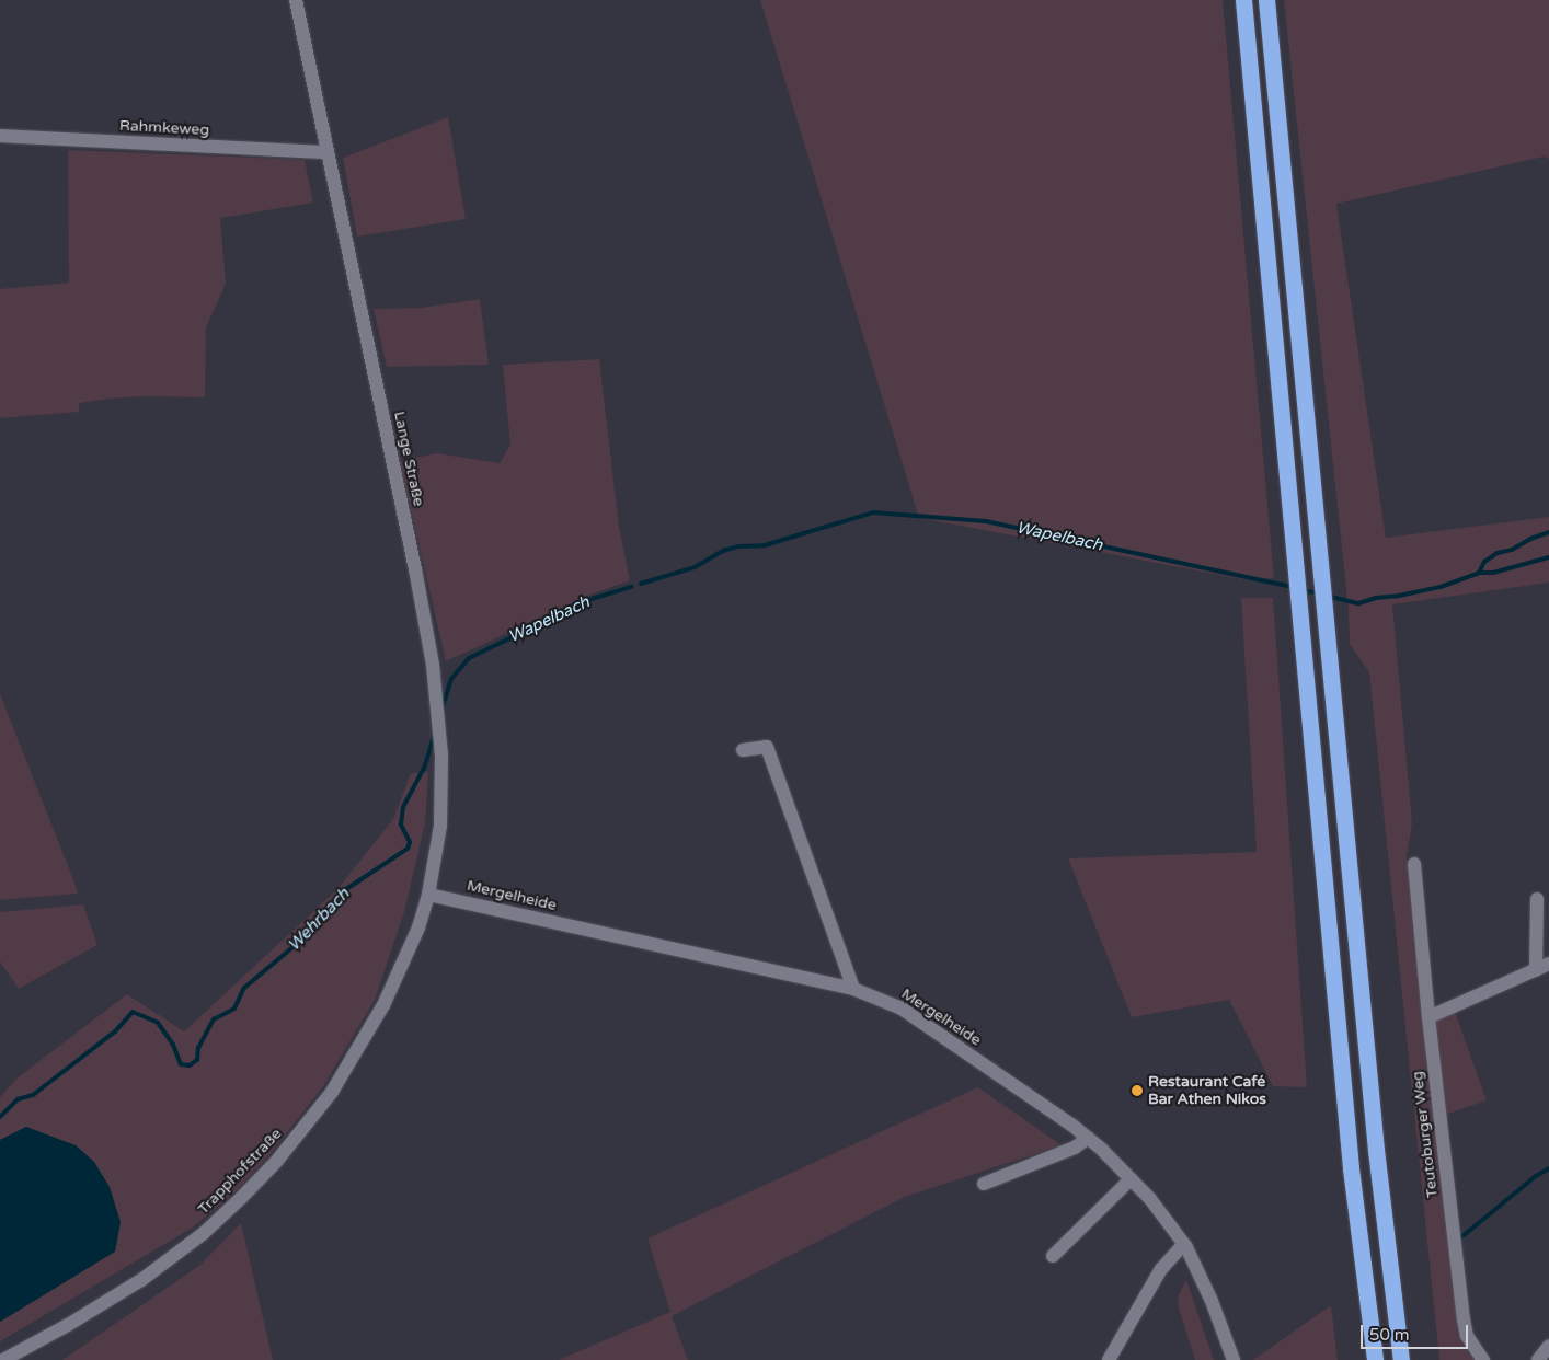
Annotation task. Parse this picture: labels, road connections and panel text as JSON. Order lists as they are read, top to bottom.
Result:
{
  "streets": {
    "street": [
      "Rahmkeweg",
      "Lange Straße",
      "Mergelheide",
      "Teutoburger Weg",
      "Trapphofstraße"
    ]
  },
  "crossings": [
    ["Rahmkeweg", "Lange Straße"],
    ["Lange Straße", "Mergelheide"],
    ["Lange Straße", "Trapphofstraße"]
  ],
  "water": ["Wapelbach", "Wehrbach"],
  "places": ["Restaurant Café Bar Athen Nikos"],
  "scale_bar": "50 m"
}
